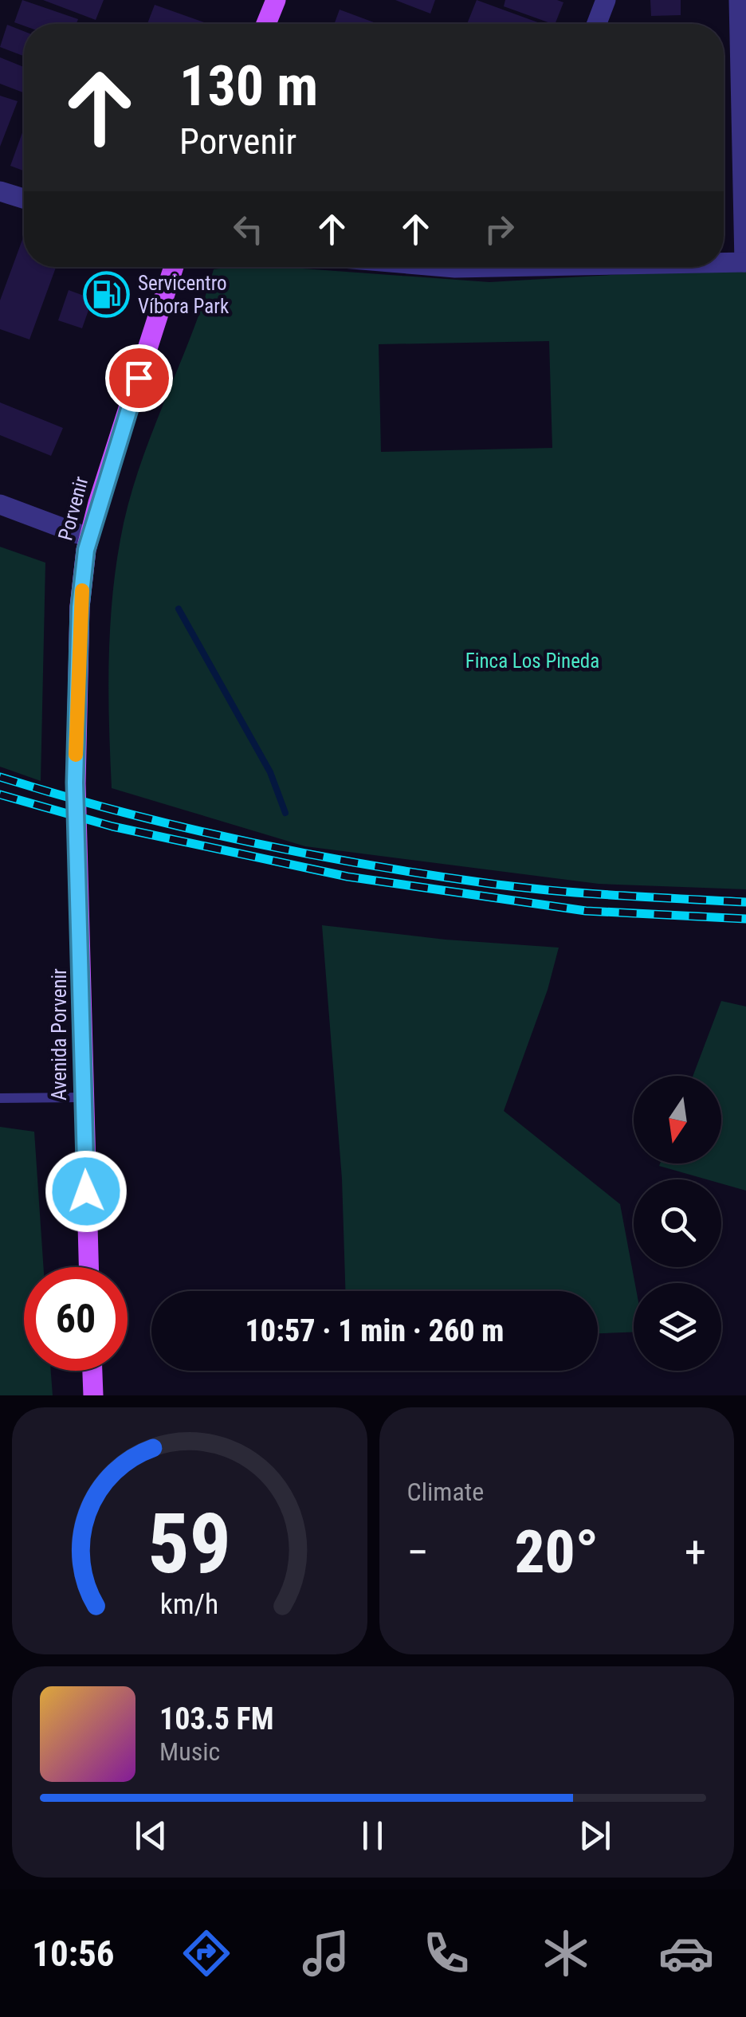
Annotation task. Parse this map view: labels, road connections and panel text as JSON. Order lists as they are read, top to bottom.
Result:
{
  "streets": {
    "main road": ["Porvenir", "Avenida Porvenir"]
  },
  "crossings": [
    ["Porvenir", "Avenida Porvenir"]
  ],
  "parks": ["Finca Los Pineda"],
  "places": {
    "fuel station": ["Servicentro Víbora Park"]
  },
  "north": "bottom",
  "page": {
    "turn": ["130 m", "Porvenir"],
    "limit": "60",
    "trip": "10:57 · 1 min · 260 m",
    "tile": "Climate",
    "heat": ["−", "20°", "+"],
    "song": ["103.5 FM", "Music"],
    "tabs": "10:56",
    "gauge": ["59", "km/h"]
  }
}
